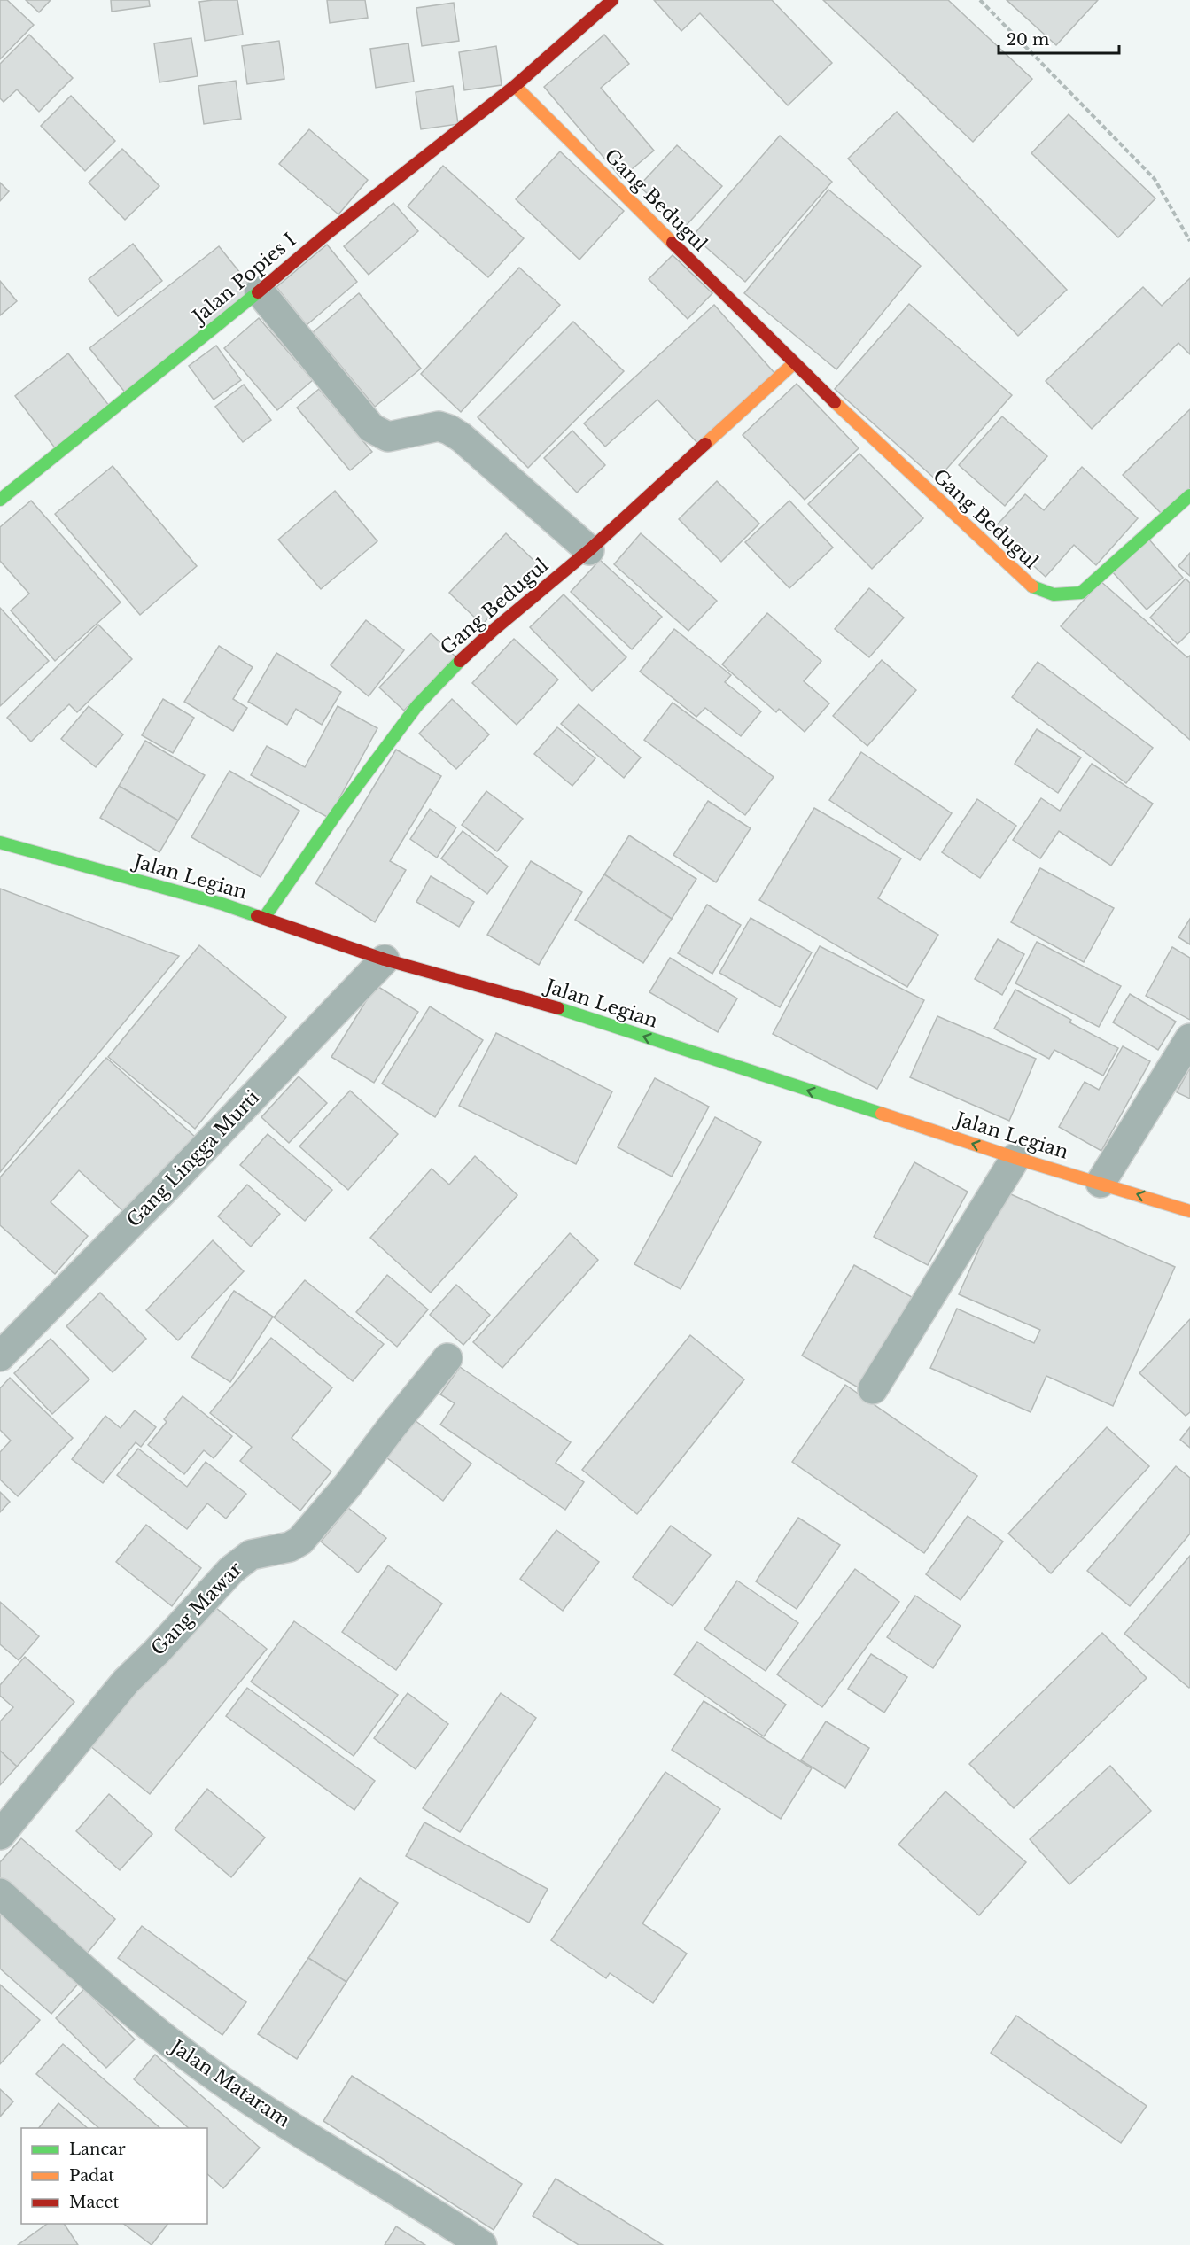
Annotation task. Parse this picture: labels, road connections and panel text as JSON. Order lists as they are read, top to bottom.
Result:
{
  "streets": {
    "street": [
      "Gang Bedugul",
      "Jalan Popies I",
      "Jalan Legian",
      "Gang Lingga Murti",
      "Gang Mawar",
      "Jalan Mataram"
    ]
  },
  "crossings": [
    ["Gang Bedugul", "Jalan Popies I"],
    ["Gang Bedugul", "Jalan Legian"],
    ["Jalan Legian", "Gang Lingga Murti"]
  ],
  "one_way": ["Jalan Legian"],
  "legend": ["Lancar", "Padat", "Macet"],
  "scale_bar": "20 m"
}
